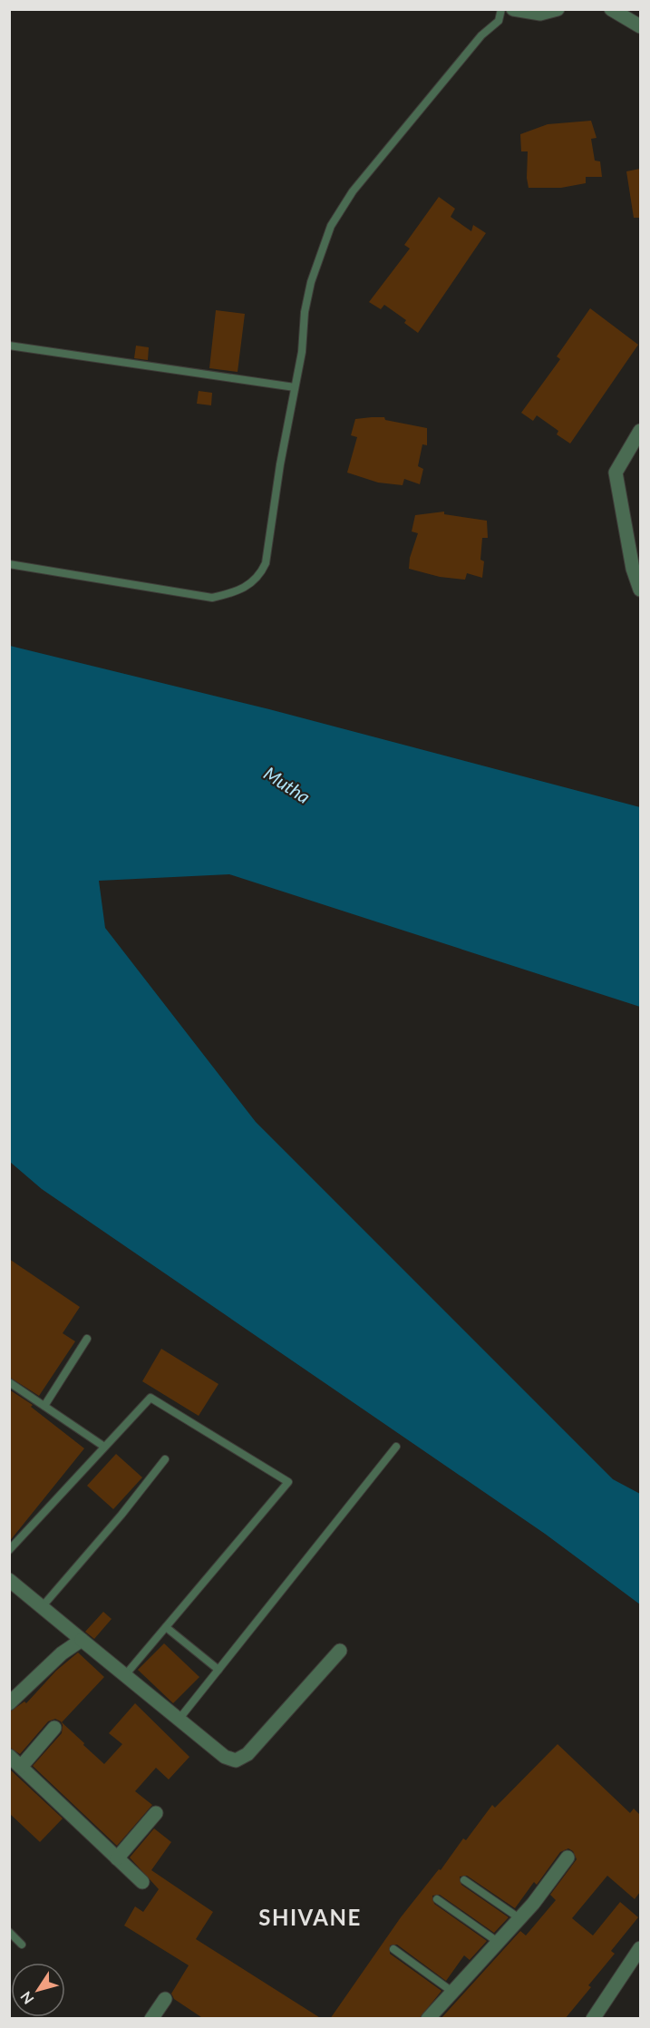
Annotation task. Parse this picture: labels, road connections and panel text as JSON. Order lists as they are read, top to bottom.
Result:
{
  "districts": ["SHIVANE"],
  "water": ["Mutha"],
  "north": "bottom left"
}
